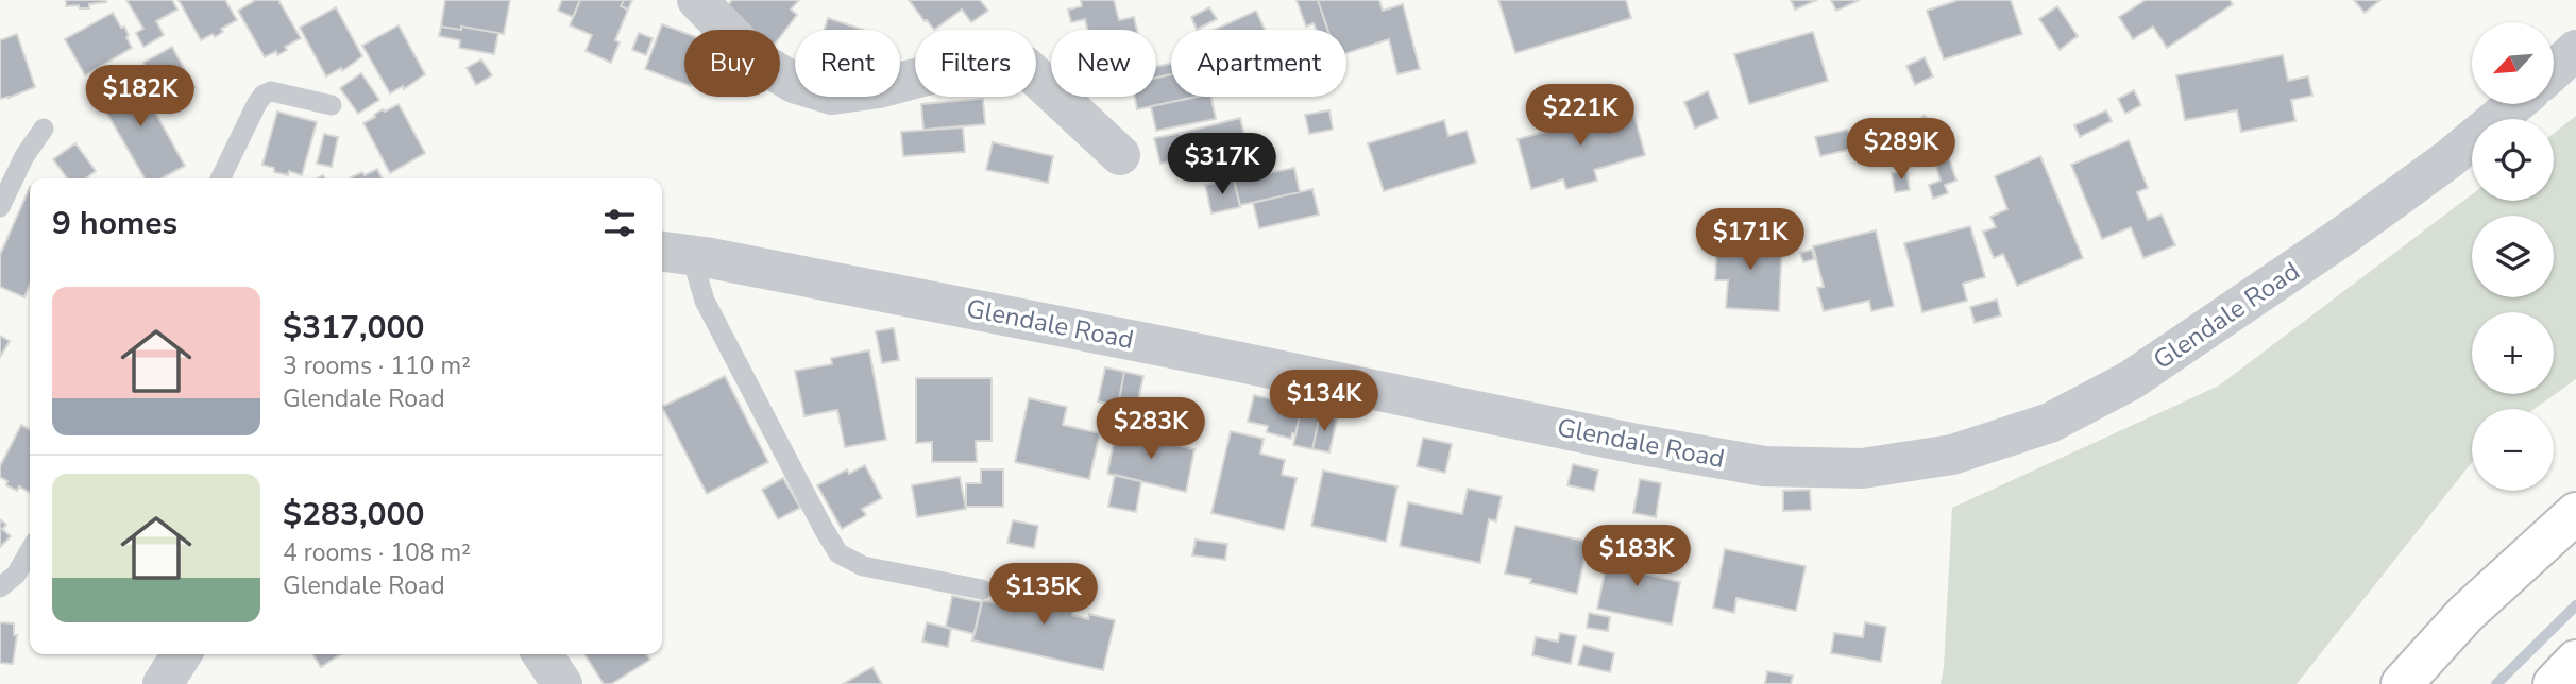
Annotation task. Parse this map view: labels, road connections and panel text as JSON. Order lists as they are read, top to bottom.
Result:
{
  "streets": {
    "street": ["Glendale Road"]
  },
  "north": "bottom left",
  "page": {
    "map_buttons": ["+", "−"],
    "chip": [
      "Buy",
      "Rent",
      "Filters",
      "New",
      "Apartment"
    ],
    "price": [
      "$182K",
      "$221K",
      "$289K",
      "$317K",
      "$171K",
      "$134K",
      "$283K",
      "$183K",
      "$135K"
    ],
    "heading": "9 homes",
    "list": [
      {
        "name": "$317,000",
        "note": "3 rooms · 110 m² · Glendale Road"
      },
      {
        "name": "$283,000",
        "note": "4 rooms · 108 m² · Glendale Road"
      }
    ]
  }
}
